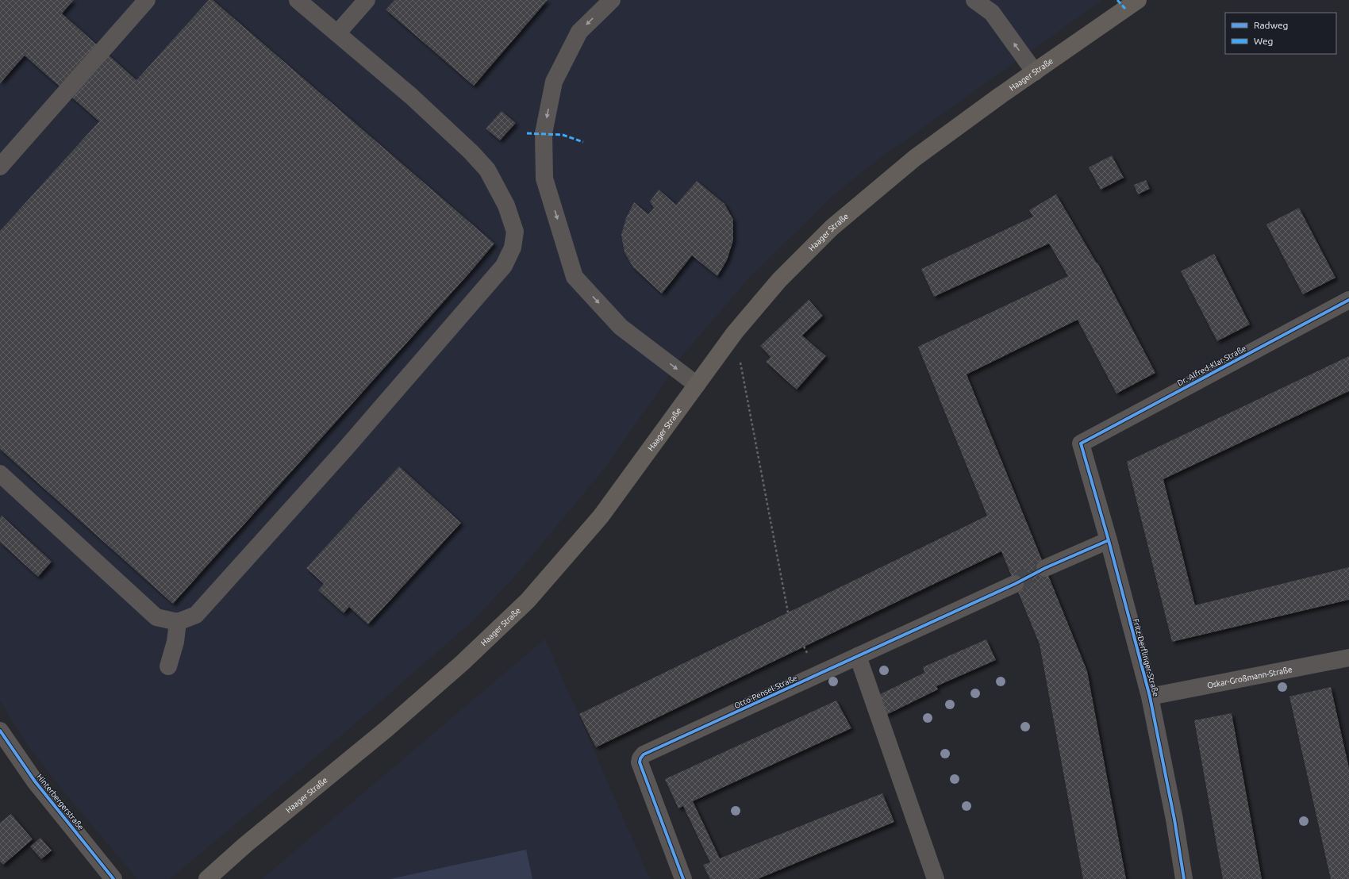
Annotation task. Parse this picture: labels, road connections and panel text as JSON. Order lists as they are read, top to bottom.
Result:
{
  "streets": {
    "main road": ["Haager Straße"],
    "street": [
      "Dr.-Alfred-Klar-Straße",
      "Fritz-Derflinger-Straße",
      "Oskar-Großmann-Straße",
      "Otto-Pensel-Straße",
      "Hinterbergerstraße"
    ]
  },
  "crossings": [
    ["Dr.-Alfred-Klar-Straße", "Fritz-Derflinger-Straße"],
    ["Fritz-Derflinger-Straße", "Oskar-Großmann-Straße"]
  ],
  "legend": ["Radweg", "Weg"]
}
